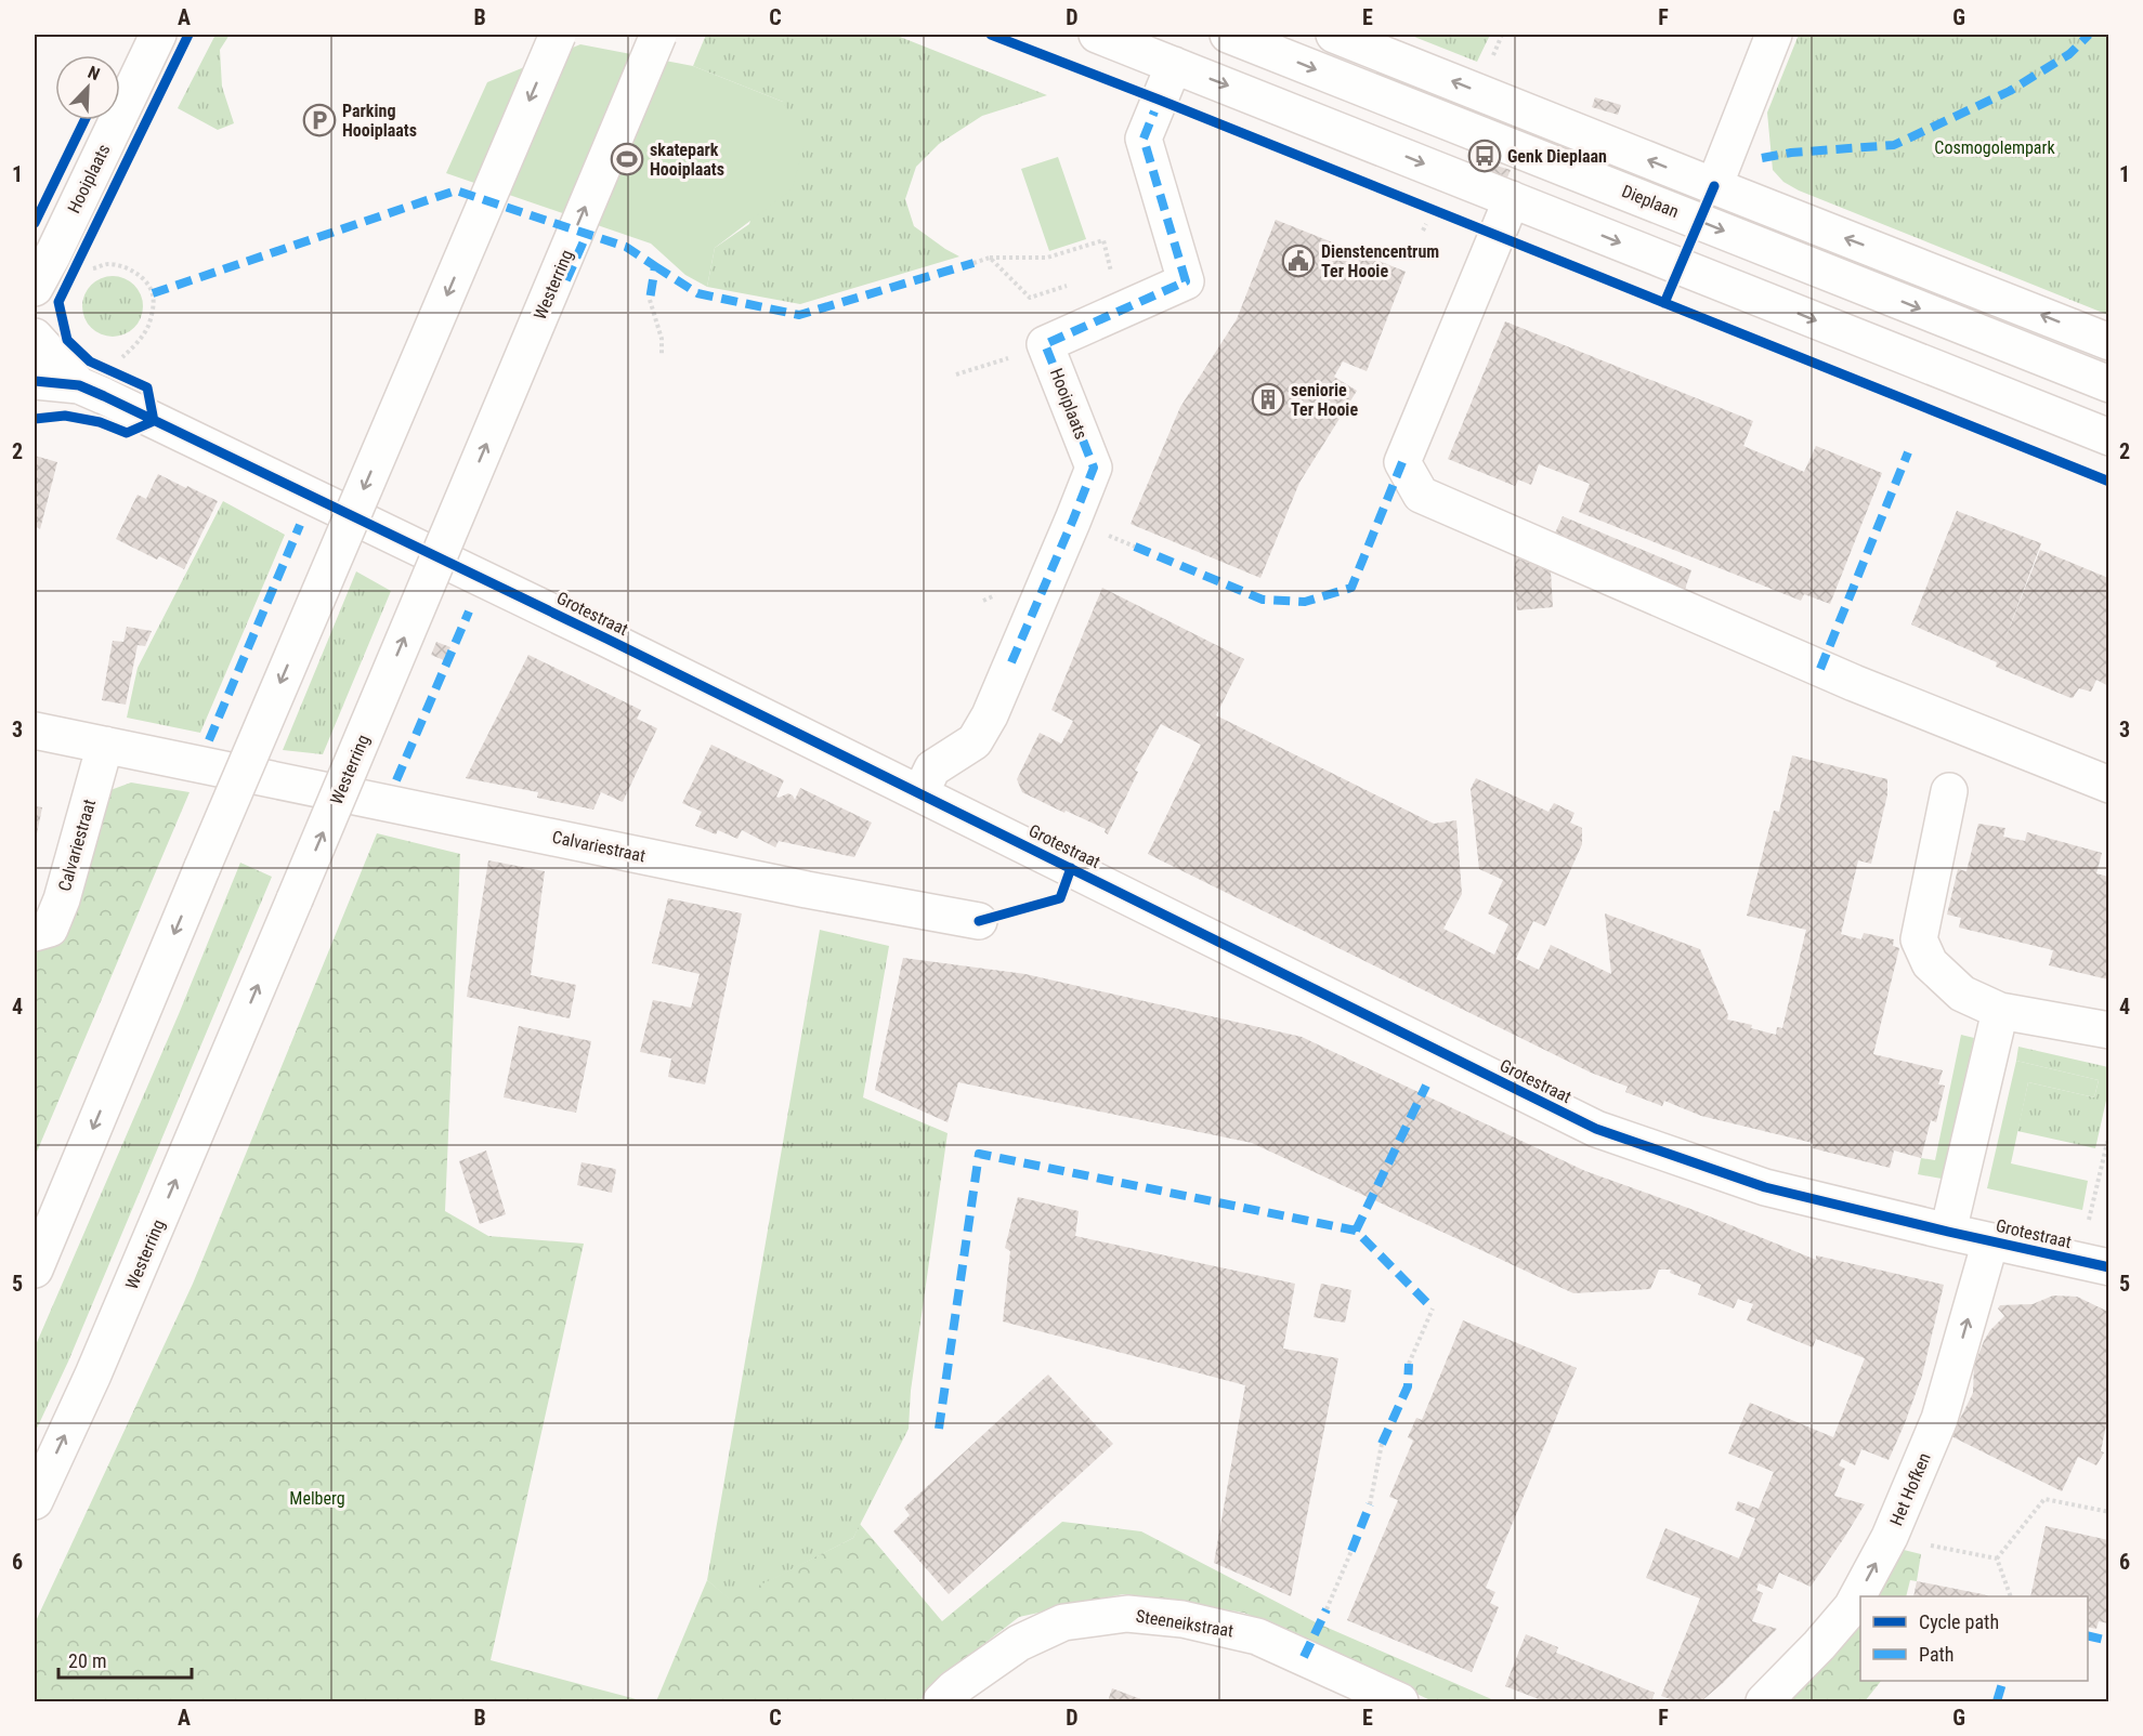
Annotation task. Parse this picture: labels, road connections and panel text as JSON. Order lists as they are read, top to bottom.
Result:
{
  "streets": {
    "main road": [
      "Hooiplaats",
      "Dieplaan",
      "Westerring",
      "Grotestraat",
      "Calvariestraat",
      "Het Hofken",
      "Steeneikstraat"
    ]
  },
  "crossings": [
    ["Hooiplaats", "Grotestraat"],
    ["Grotestraat", "Het Hofken"]
  ],
  "one_way": ["Het Hofken"],
  "parks": ["Cosmogolempark", "Melberg"],
  "places": {
    "parking": ["Parking Hooiplaats"],
    "bus stop": ["Genk Dieplaan"],
    "sports": ["skatepark Hooiplaats"],
    "public building": ["Dienstencentrum Ter Hooie"],
    "building": ["seniorie Ter Hooie"]
  },
  "legend": ["Cycle path", "Path"],
  "scale_bar": "20 m",
  "north": "top right",
  "grid": {
    "columns": [
      "A",
      "B",
      "C",
      "D",
      "E",
      "F",
      "G"
    ],
    "rows": [
      "1",
      "2",
      "3",
      "4",
      "5",
      "6"
    ]
  }
}
